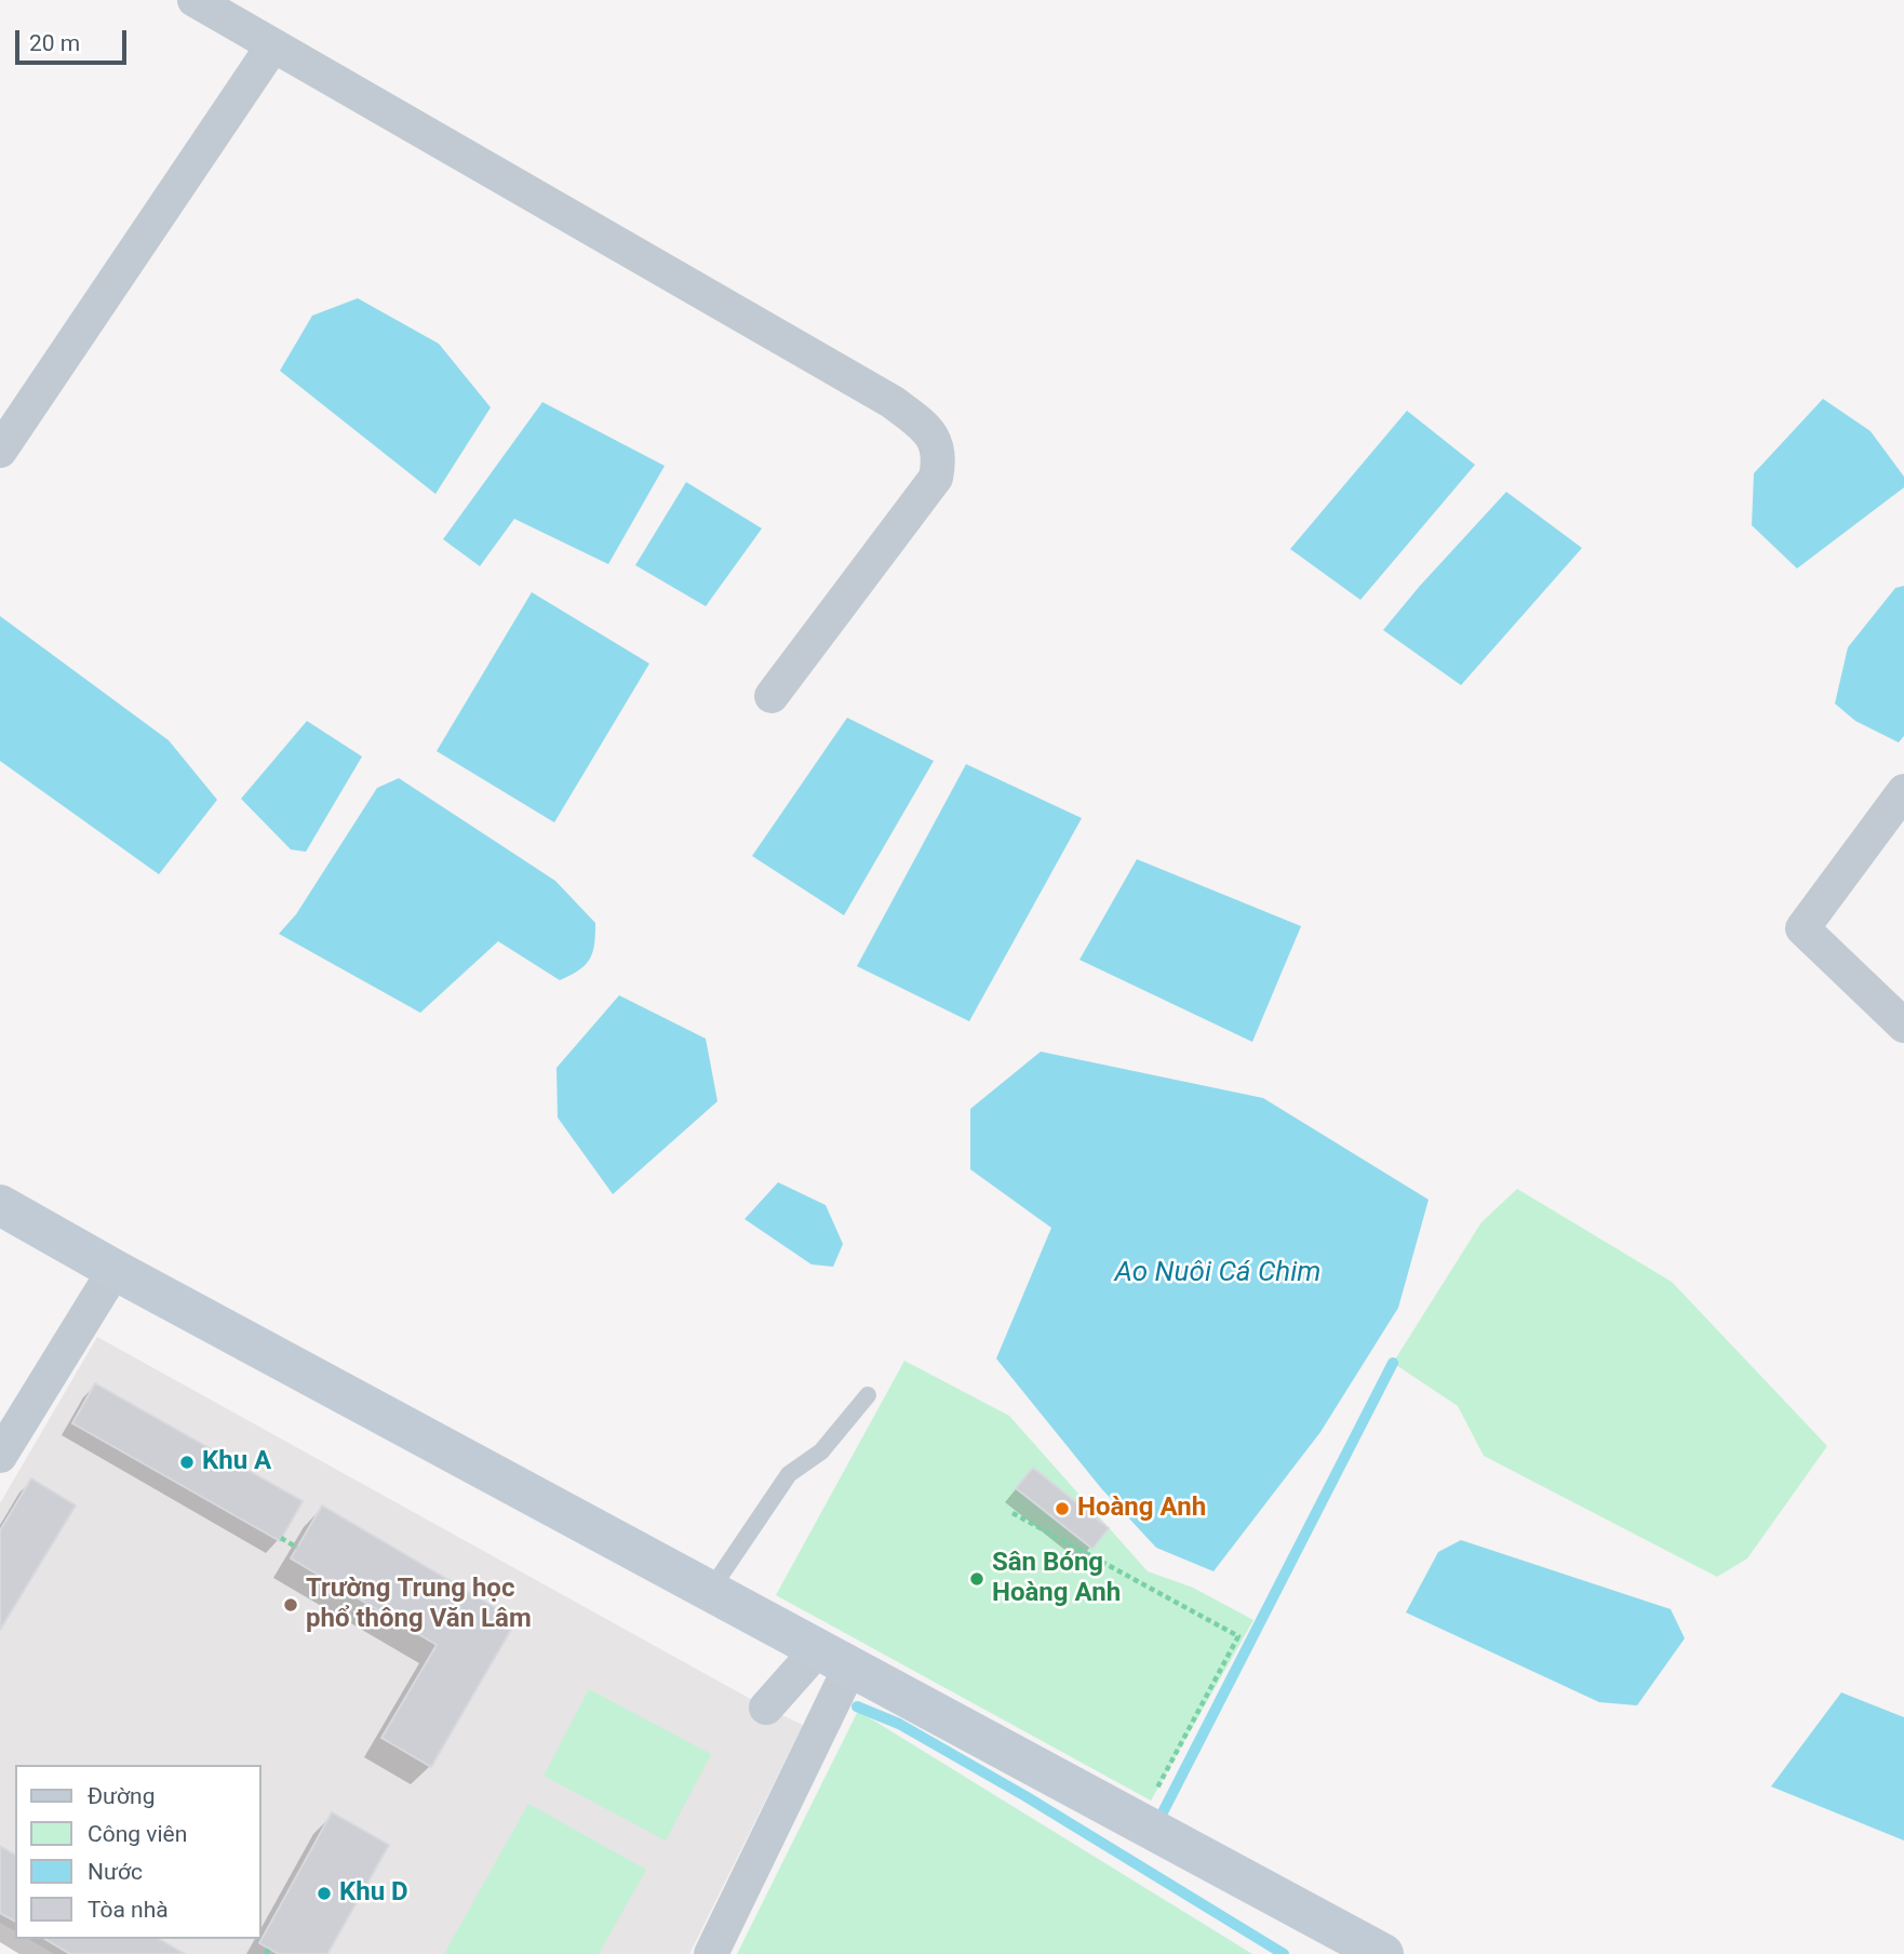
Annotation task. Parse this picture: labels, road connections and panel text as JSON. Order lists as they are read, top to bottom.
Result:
{
  "water": ["Ao Nuôi Cá Chim"],
  "places": [
    "Khu A",
    "Hoàng Anh",
    "Sân Bóng Hoàng Anh",
    "Trường Trung học phổ thông Văn Lâm",
    "Khu D"
  ],
  "legend": [
    "Đường",
    "Công viên",
    "Nước",
    "Tòa nhà"
  ],
  "scale_bar": "20 m"
}
